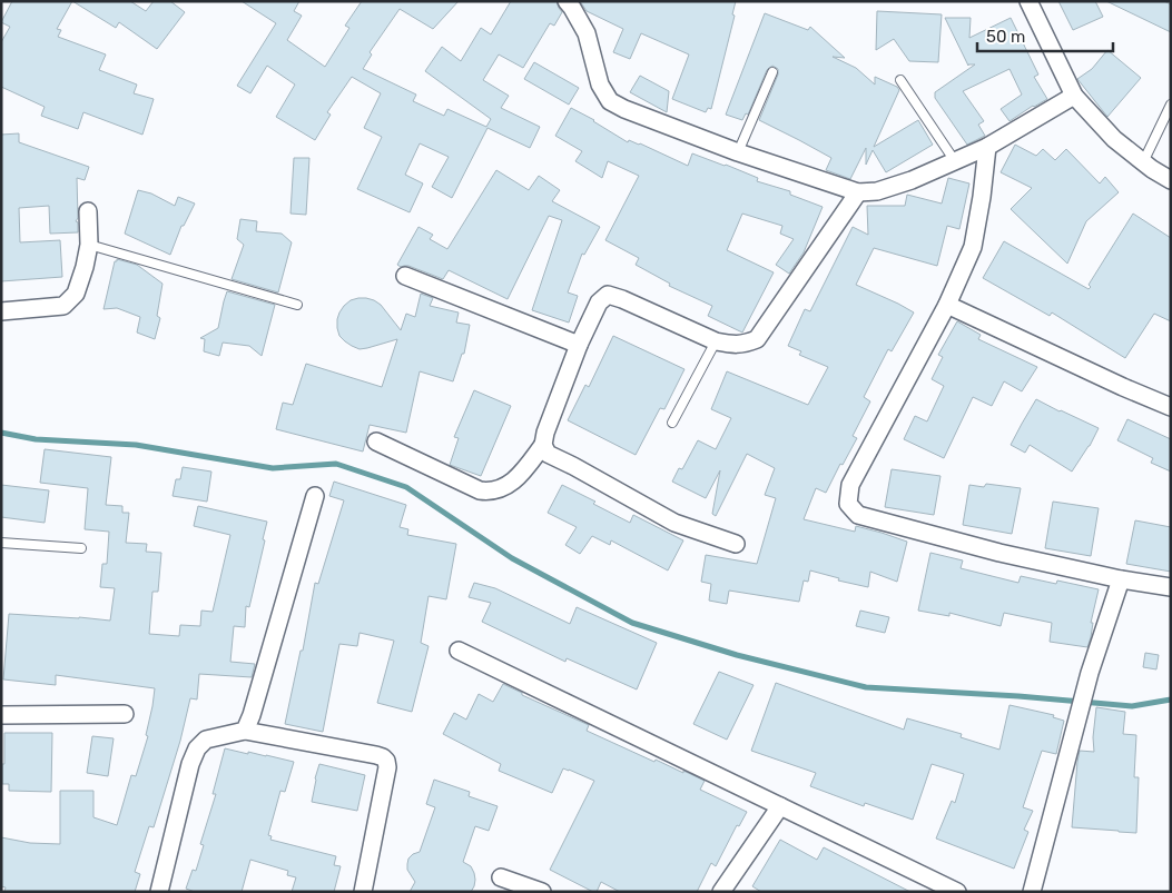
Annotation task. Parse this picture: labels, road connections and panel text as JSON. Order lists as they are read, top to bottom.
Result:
{
  "scale_bar": "50 m"
}
